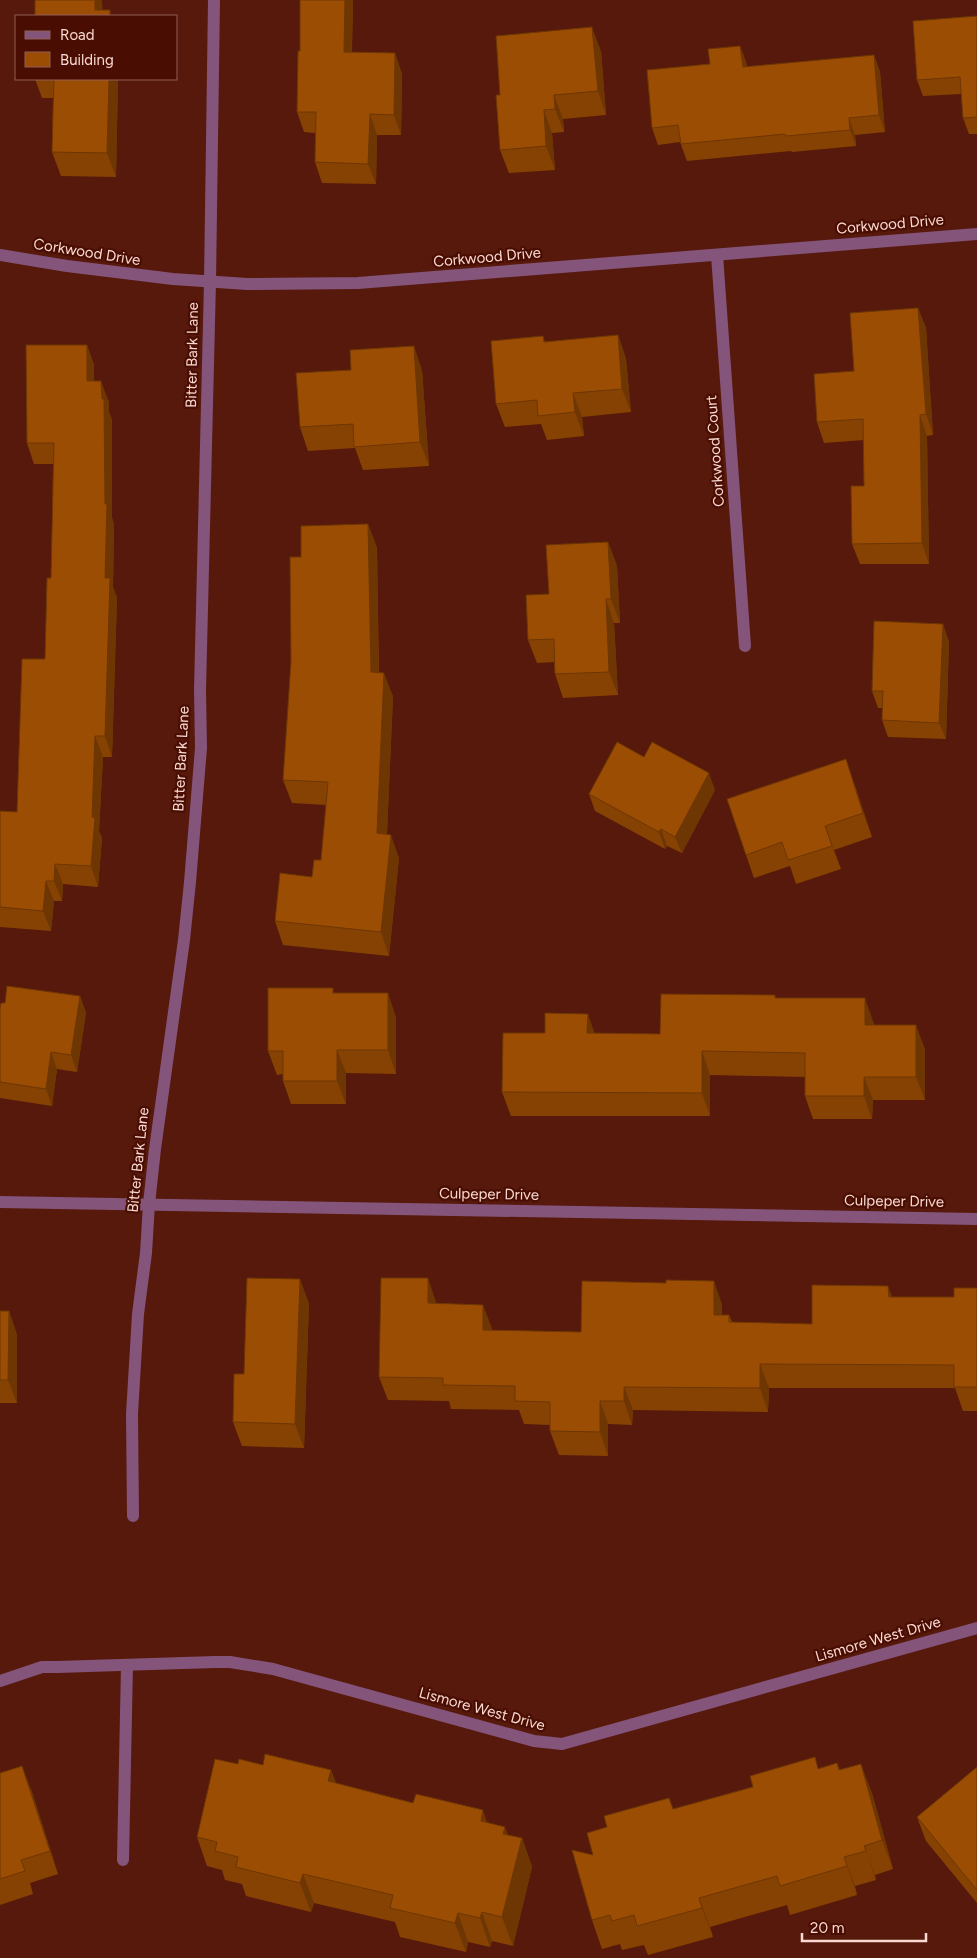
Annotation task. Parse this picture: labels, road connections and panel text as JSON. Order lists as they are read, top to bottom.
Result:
{
  "streets": {
    "street": [
      "Corkwood Drive",
      "Bitter Bark Lane",
      "Corkwood Court",
      "Culpeper Drive",
      "Lismore West Drive"
    ]
  },
  "crossings": [
    ["Corkwood Drive", "Bitter Bark Lane"],
    ["Corkwood Drive", "Corkwood Court"],
    ["Bitter Bark Lane", "Culpeper Drive"]
  ],
  "legend": ["Road", "Building"],
  "scale_bar": "20 m"
}
